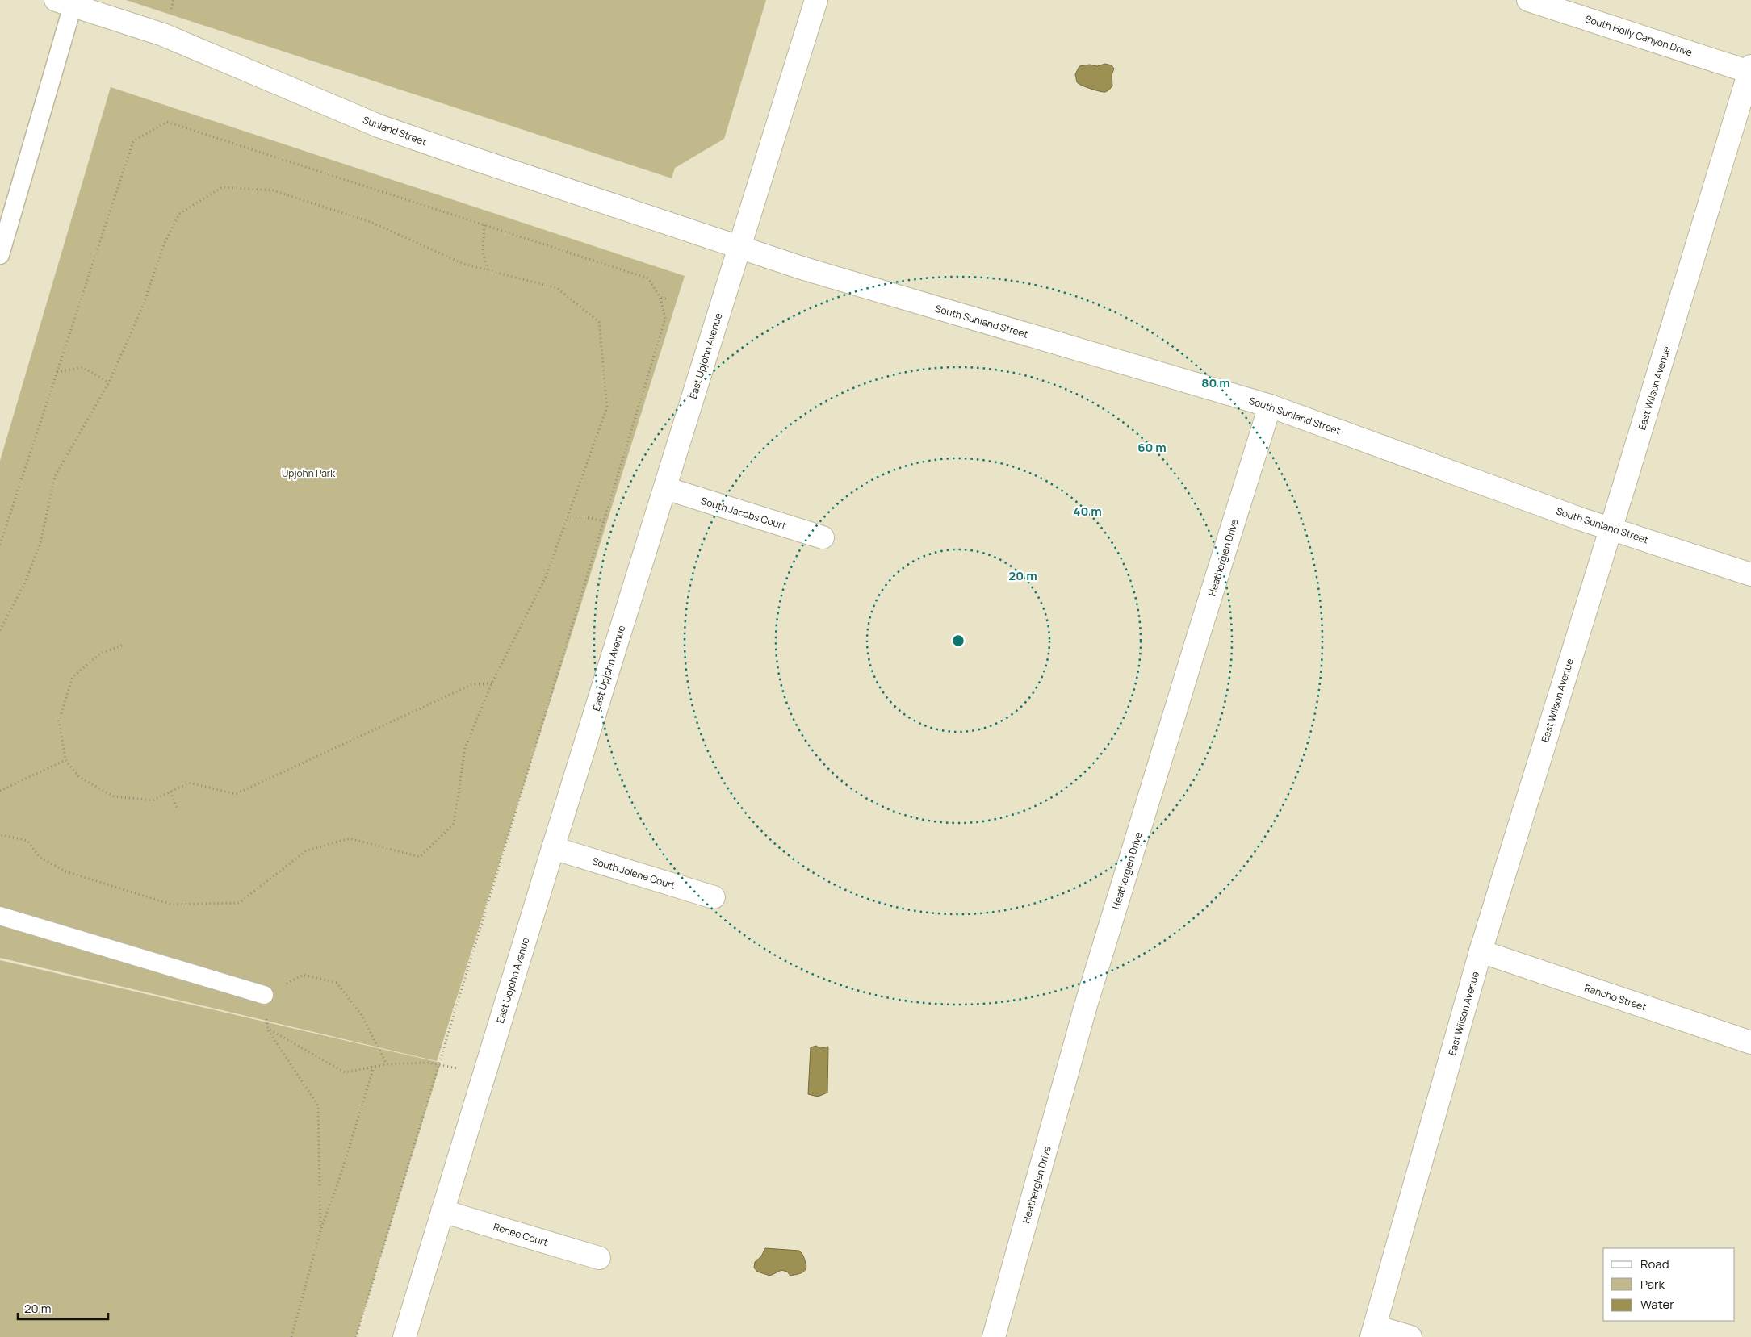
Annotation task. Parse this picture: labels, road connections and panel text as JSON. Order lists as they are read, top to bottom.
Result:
{
  "streets": {
    "street": [
      "South Holly Canyon Drive",
      "Sunland Street",
      "South Sunland Street",
      "East Upjohn Avenue",
      "East Wilson Avenue",
      "South Jacobs Court",
      "Heatherglen Drive",
      "South Jolene Court",
      "Rancho Street",
      "Renee Court"
    ]
  },
  "crossings": [
    ["South Holly Canyon Drive", "East Wilson Avenue"],
    ["Sunland Street", "South Sunland Street"],
    ["Sunland Street", "East Upjohn Avenue"],
    ["South Sunland Street", "East Upjohn Avenue"],
    ["South Sunland Street", "East Wilson Avenue"],
    ["South Sunland Street", "Heatherglen Drive"],
    ["East Upjohn Avenue", "South Jacobs Court"],
    ["East Upjohn Avenue", "South Jolene Court"],
    ["East Upjohn Avenue", "Renee Court"],
    ["East Wilson Avenue", "Rancho Street"]
  ],
  "parks": ["Upjohn Park"],
  "legend": ["Road", "Park", "Water"],
  "scale_bar": "20 m",
  "rings": [
    "80 m",
    "60 m",
    "40 m",
    "20 m"
  ]
}
